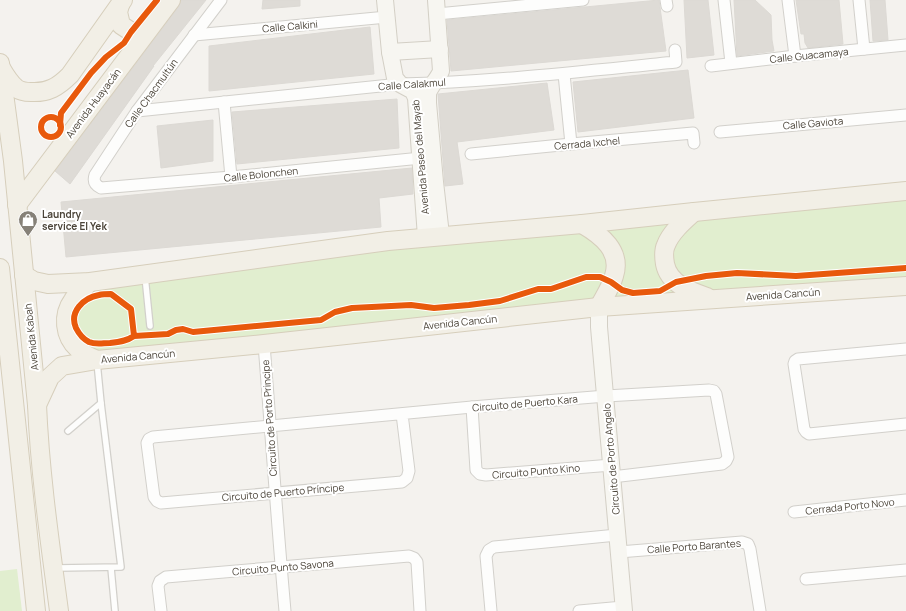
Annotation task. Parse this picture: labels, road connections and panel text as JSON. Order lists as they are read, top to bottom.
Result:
{
  "streets": {
    "main road": ["Avenida Huayacán", "Avenida Cancún", "Avenida Kabah"],
    "street": [
      "Calle Calkini",
      "Calle Guacamaya",
      "Calle Calakmul",
      "Calle Chacmultún",
      "Calle Gaviota",
      "Cerrada Ixchel",
      "Avenida Paseo del Mayab",
      "Calle Bolonchen",
      "Circuito de Puerto Kara",
      "Circuito de Porto Principe",
      "Circuito de Porto Angelo",
      "Circuito Punto Kino",
      "Circuito de Puerto Príncipe",
      "Cerrada Porto Novo",
      "Calle Porto Barantes",
      "Circuito Punto Savona"
    ]
  },
  "crossings": [
    ["Calle Calkini", "Calle Chacmultún"],
    ["Calle Calakmul", "Calle Chacmultún"],
    ["Calle Calakmul", "Avenida Paseo del Mayab"],
    ["Calle Chacmultún", "Calle Bolonchen"],
    ["Avenida Huayacán", "Avenida Kabah"],
    ["Avenida Paseo del Mayab", "Calle Bolonchen"],
    ["Avenida Cancún", "Avenida Kabah"],
    ["Avenida Cancún", "Circuito de Porto Principe"],
    ["Avenida Cancún", "Circuito de Porto Angelo"],
    ["Circuito de Puerto Kara", "Circuito de Porto Principe"],
    ["Circuito de Puerto Kara", "Circuito de Porto Angelo"],
    ["Circuito de Puerto Kara", "Circuito Punto Kino"],
    ["Circuito de Puerto Kara", "Circuito de Puerto Príncipe"],
    ["Circuito de Porto Principe", "Circuito de Puerto Príncipe"],
    ["Circuito de Porto Principe", "Circuito Punto Savona"],
    ["Circuito de Porto Angelo", "Circuito Punto Kino"],
    ["Circuito de Porto Angelo", "Calle Porto Barantes"]
  ],
  "places": {
    "shop": ["Laundry service El Yek"]
  }
}
